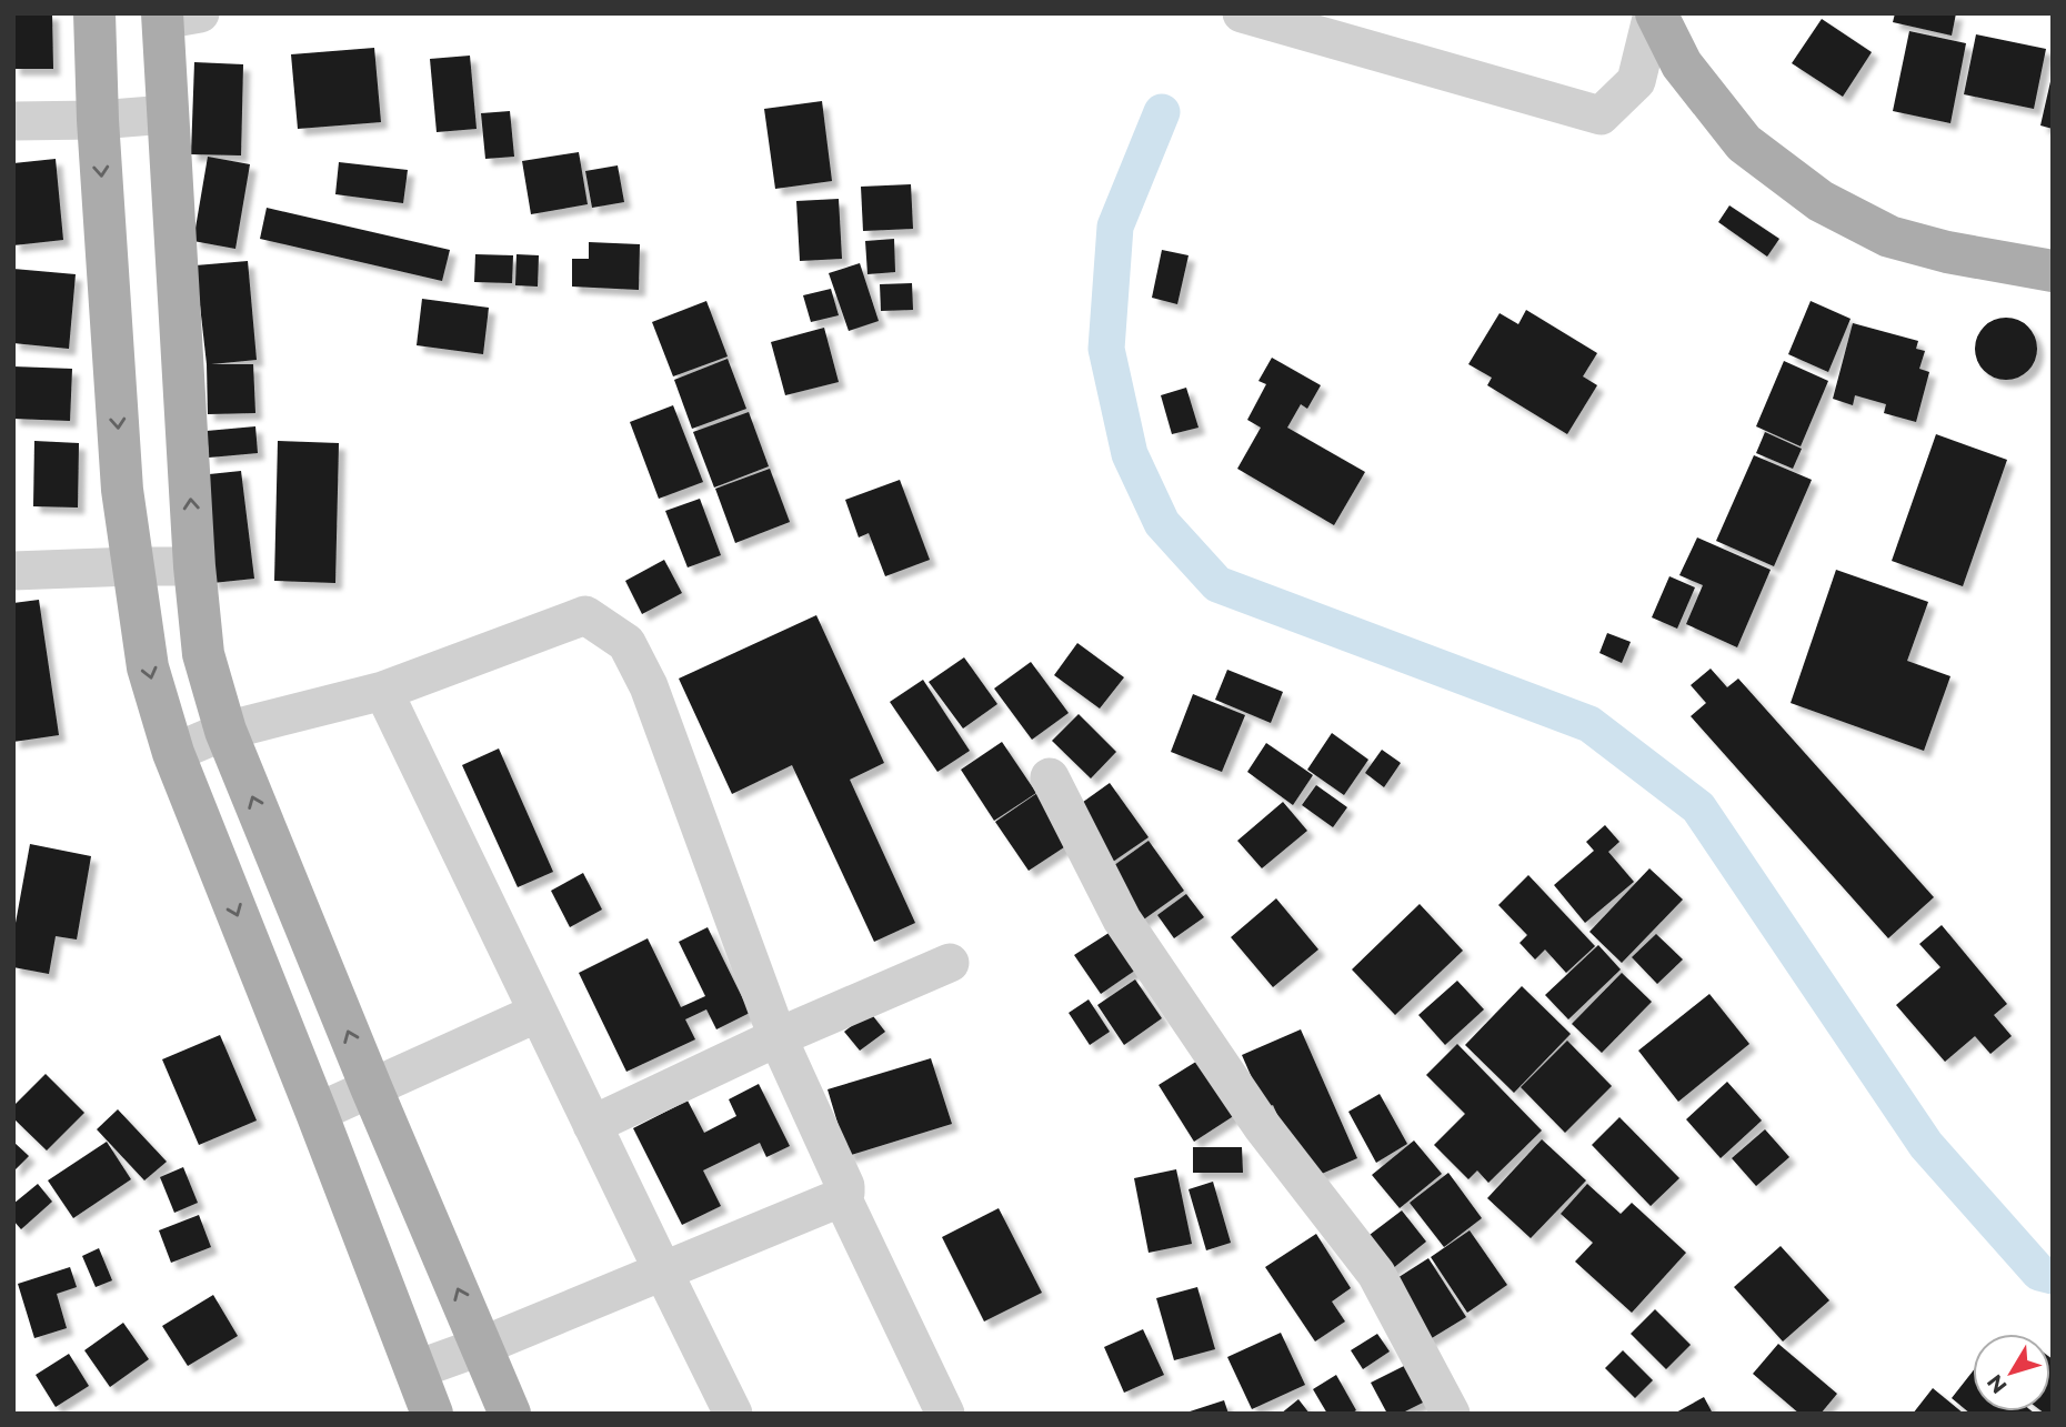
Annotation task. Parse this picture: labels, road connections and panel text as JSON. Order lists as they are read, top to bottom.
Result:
{
  "north": "bottom left"
}
